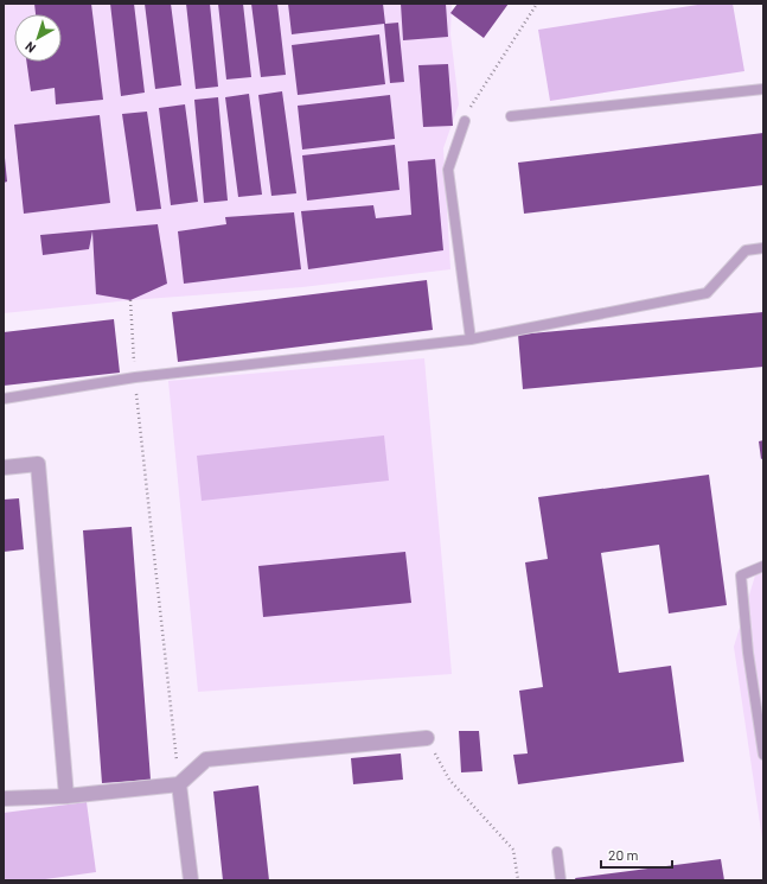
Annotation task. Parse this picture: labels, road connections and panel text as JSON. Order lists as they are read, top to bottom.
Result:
{
  "scale_bar": "20 m",
  "north": "bottom left"
}
